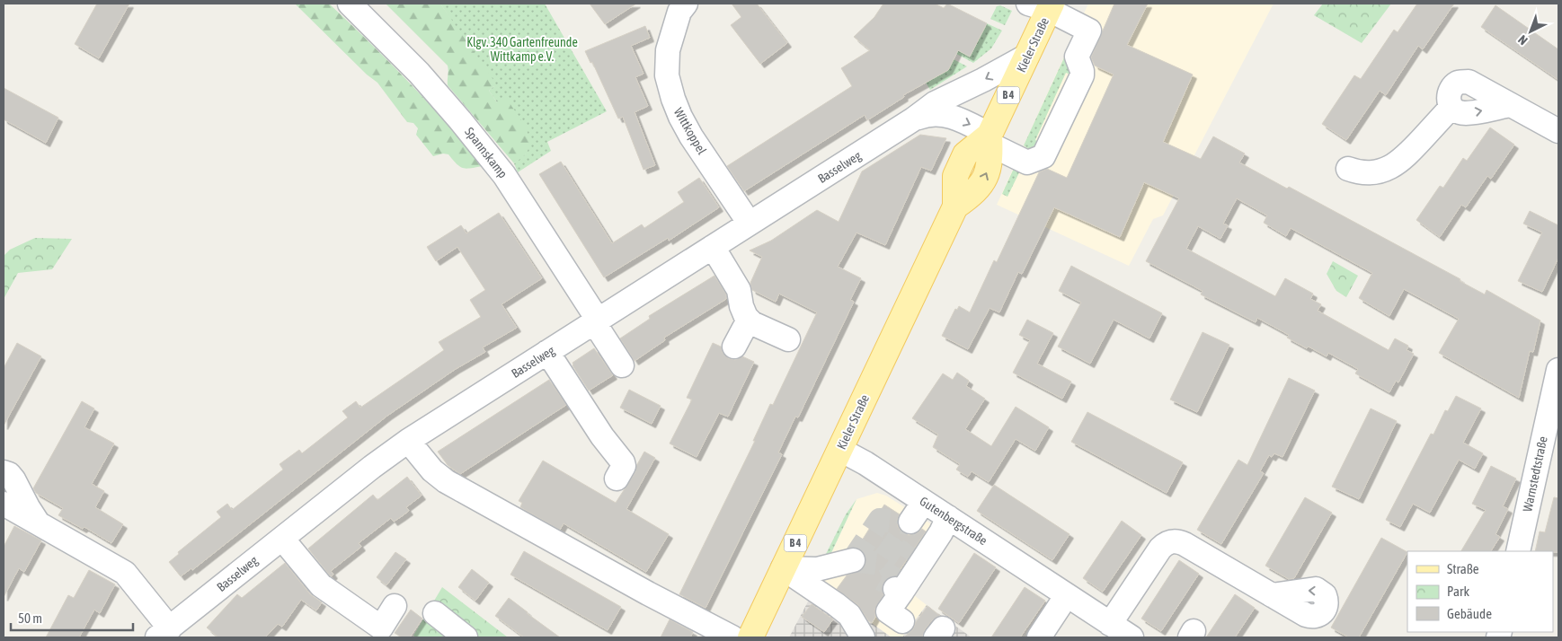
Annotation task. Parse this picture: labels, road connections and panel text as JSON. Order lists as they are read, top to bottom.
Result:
{
  "streets": {
    "main road": ["Kieler Straße", "B 4"],
    "street": [
      "Wittkoppel",
      "Spannskamp",
      "Basselweg",
      "Warnstedtstraße",
      "Gutenbergstraße"
    ]
  },
  "crossings": [
    ["Kieler Straße", "Basselweg"],
    ["Kieler Straße", "Gutenbergstraße"],
    ["Wittkoppel", "Basselweg"],
    ["Spannskamp", "Basselweg"]
  ],
  "parks": ["Klgv. 340 Gartenfreunde Wittkamp e.V."],
  "legend": ["Straße", "Park", "Gebäude"],
  "scale_bar": "50 m",
  "north": "bottom left"
}
